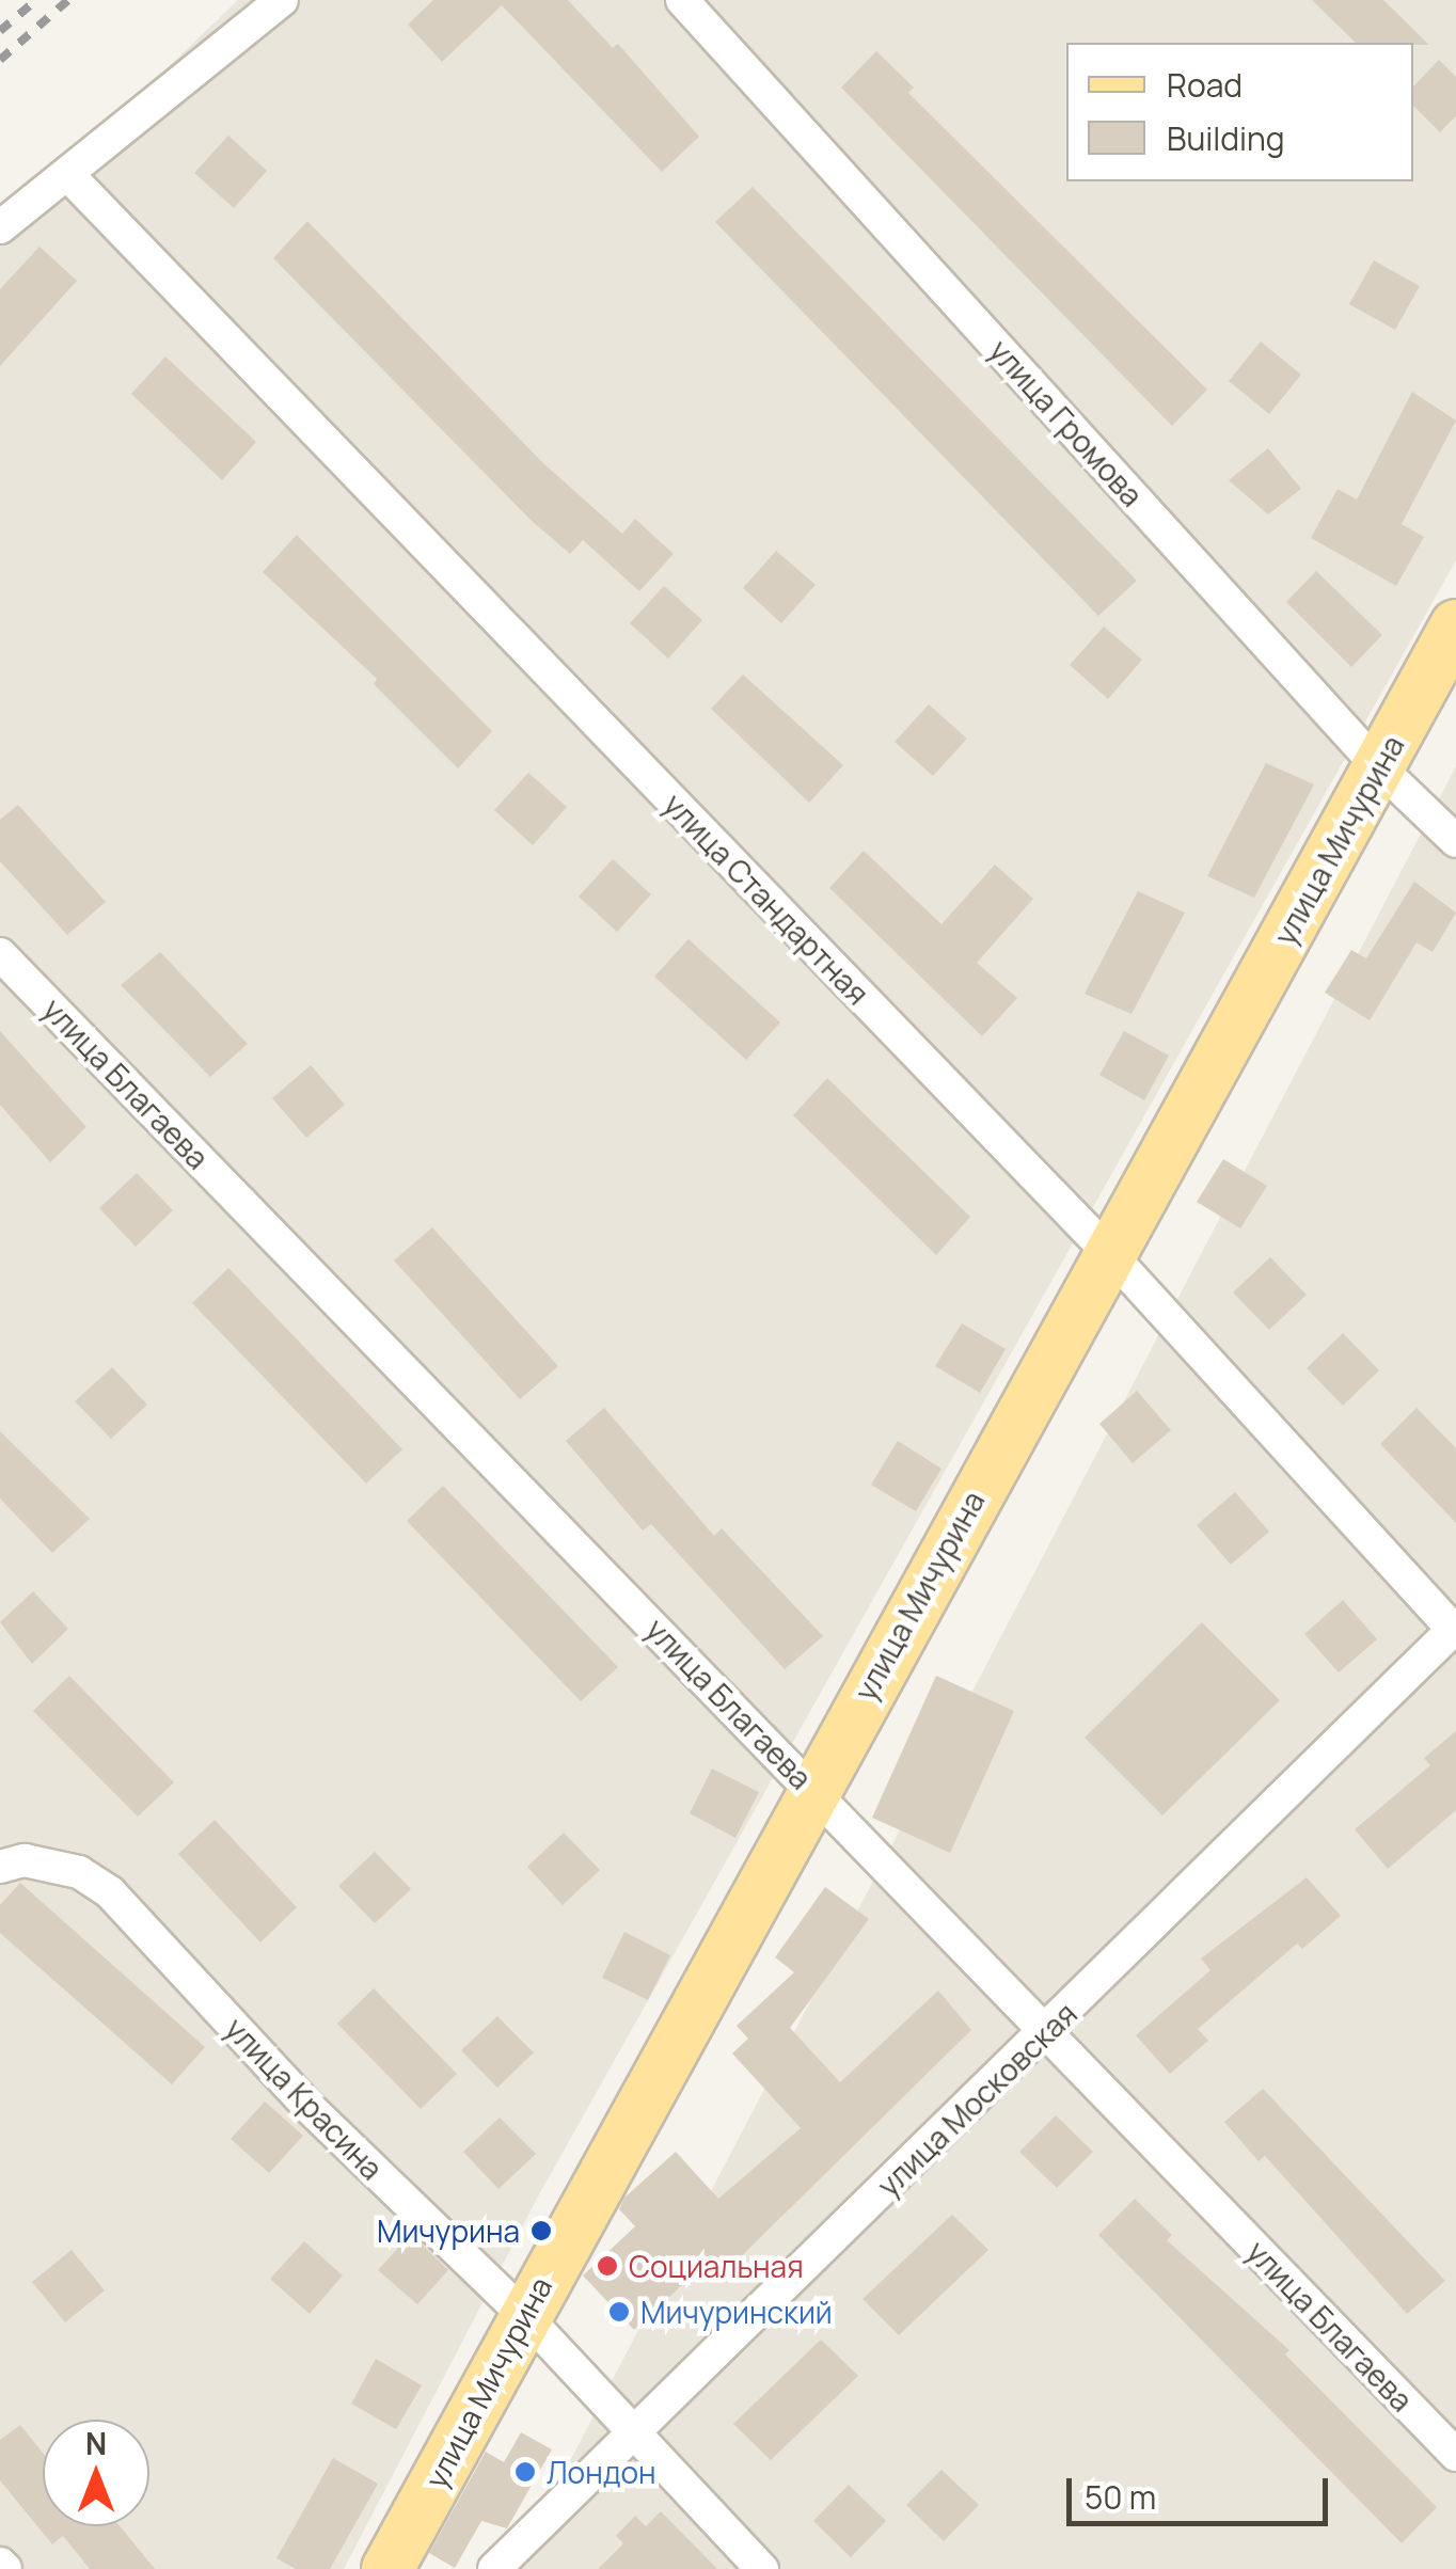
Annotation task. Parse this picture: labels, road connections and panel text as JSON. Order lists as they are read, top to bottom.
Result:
{
  "streets": {
    "main road": ["улица Мичурина"],
    "street": [
      "улица Громова",
      "улица Стандартная",
      "улица Благаева",
      "улица Красина",
      "улица Московская"
    ]
  },
  "crossings": [
    ["улица Громова", "улица Мичурина"],
    ["улица Мичурина", "улица Стандартная"],
    ["улица Мичурина", "улица Благаева"],
    ["улица Мичурина", "улица Красина"],
    ["улица Стандартная", "улица Московская"],
    ["улица Благаева", "улица Московская"],
    ["улица Красина", "улица Московская"]
  ],
  "places": [
    "Мичурина",
    "Социальная",
    "Мичуринский",
    "Лондон"
  ],
  "legend": ["Road", "Building"],
  "scale_bar": "50 m",
  "north": "top"
}
